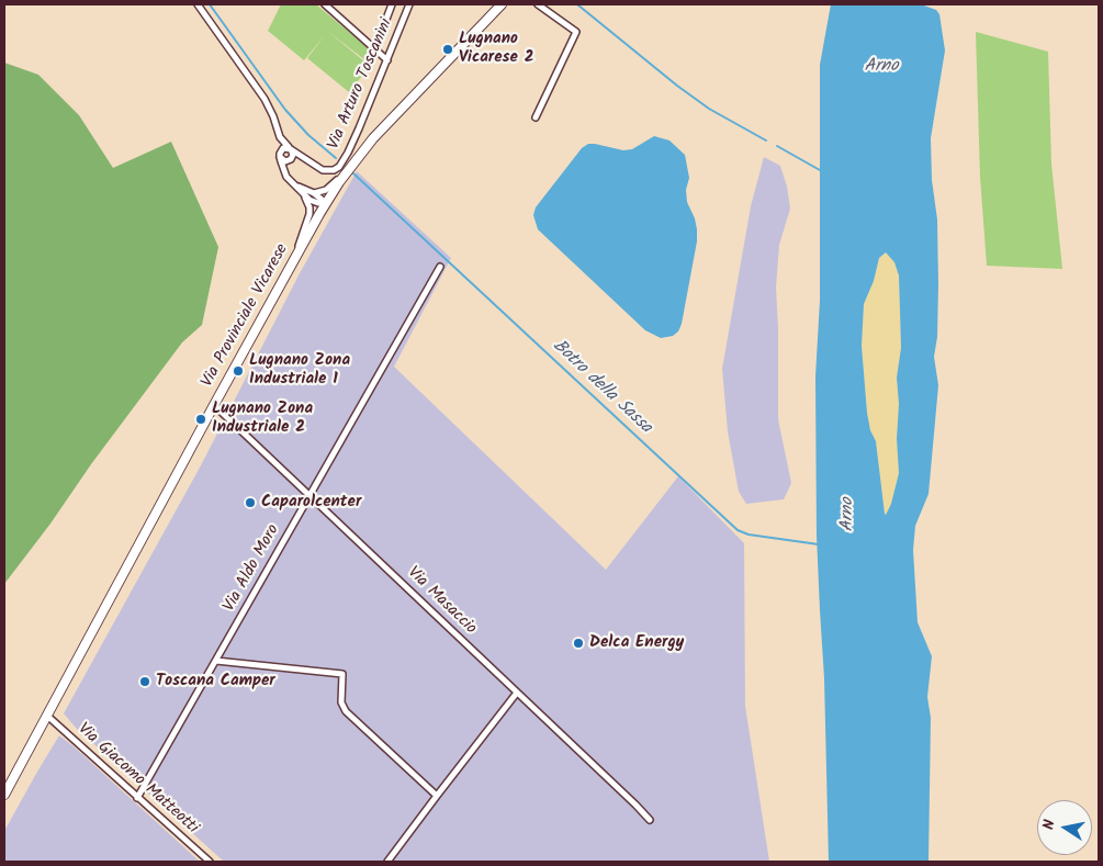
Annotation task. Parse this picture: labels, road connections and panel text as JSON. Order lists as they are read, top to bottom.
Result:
{
  "streets": {
    "main road": ["Via Provinciale Vicarese"],
    "street": [
      "Via Arturo Toscanini",
      "Via Aldo Moro",
      "Via Masaccio",
      "Via Giacomo Matteotti"
    ]
  },
  "crossings": [
    ["Via Provinciale Vicarese", "Via Masaccio"],
    ["Via Provinciale Vicarese", "Via Giacomo Matteotti"],
    ["Via Aldo Moro", "Via Masaccio"],
    ["Via Aldo Moro", "Via Giacomo Matteotti"]
  ],
  "water": ["Arno", "Botro della Sassa"],
  "places": [
    "Lugnano Vicarese 2",
    "Lugnano Zona Industriale 1",
    "Lugnano Zona Industriale 2",
    "Caparolcenter",
    "Delca Energy",
    "Toscana Camper"
  ],
  "north": "left"
}
